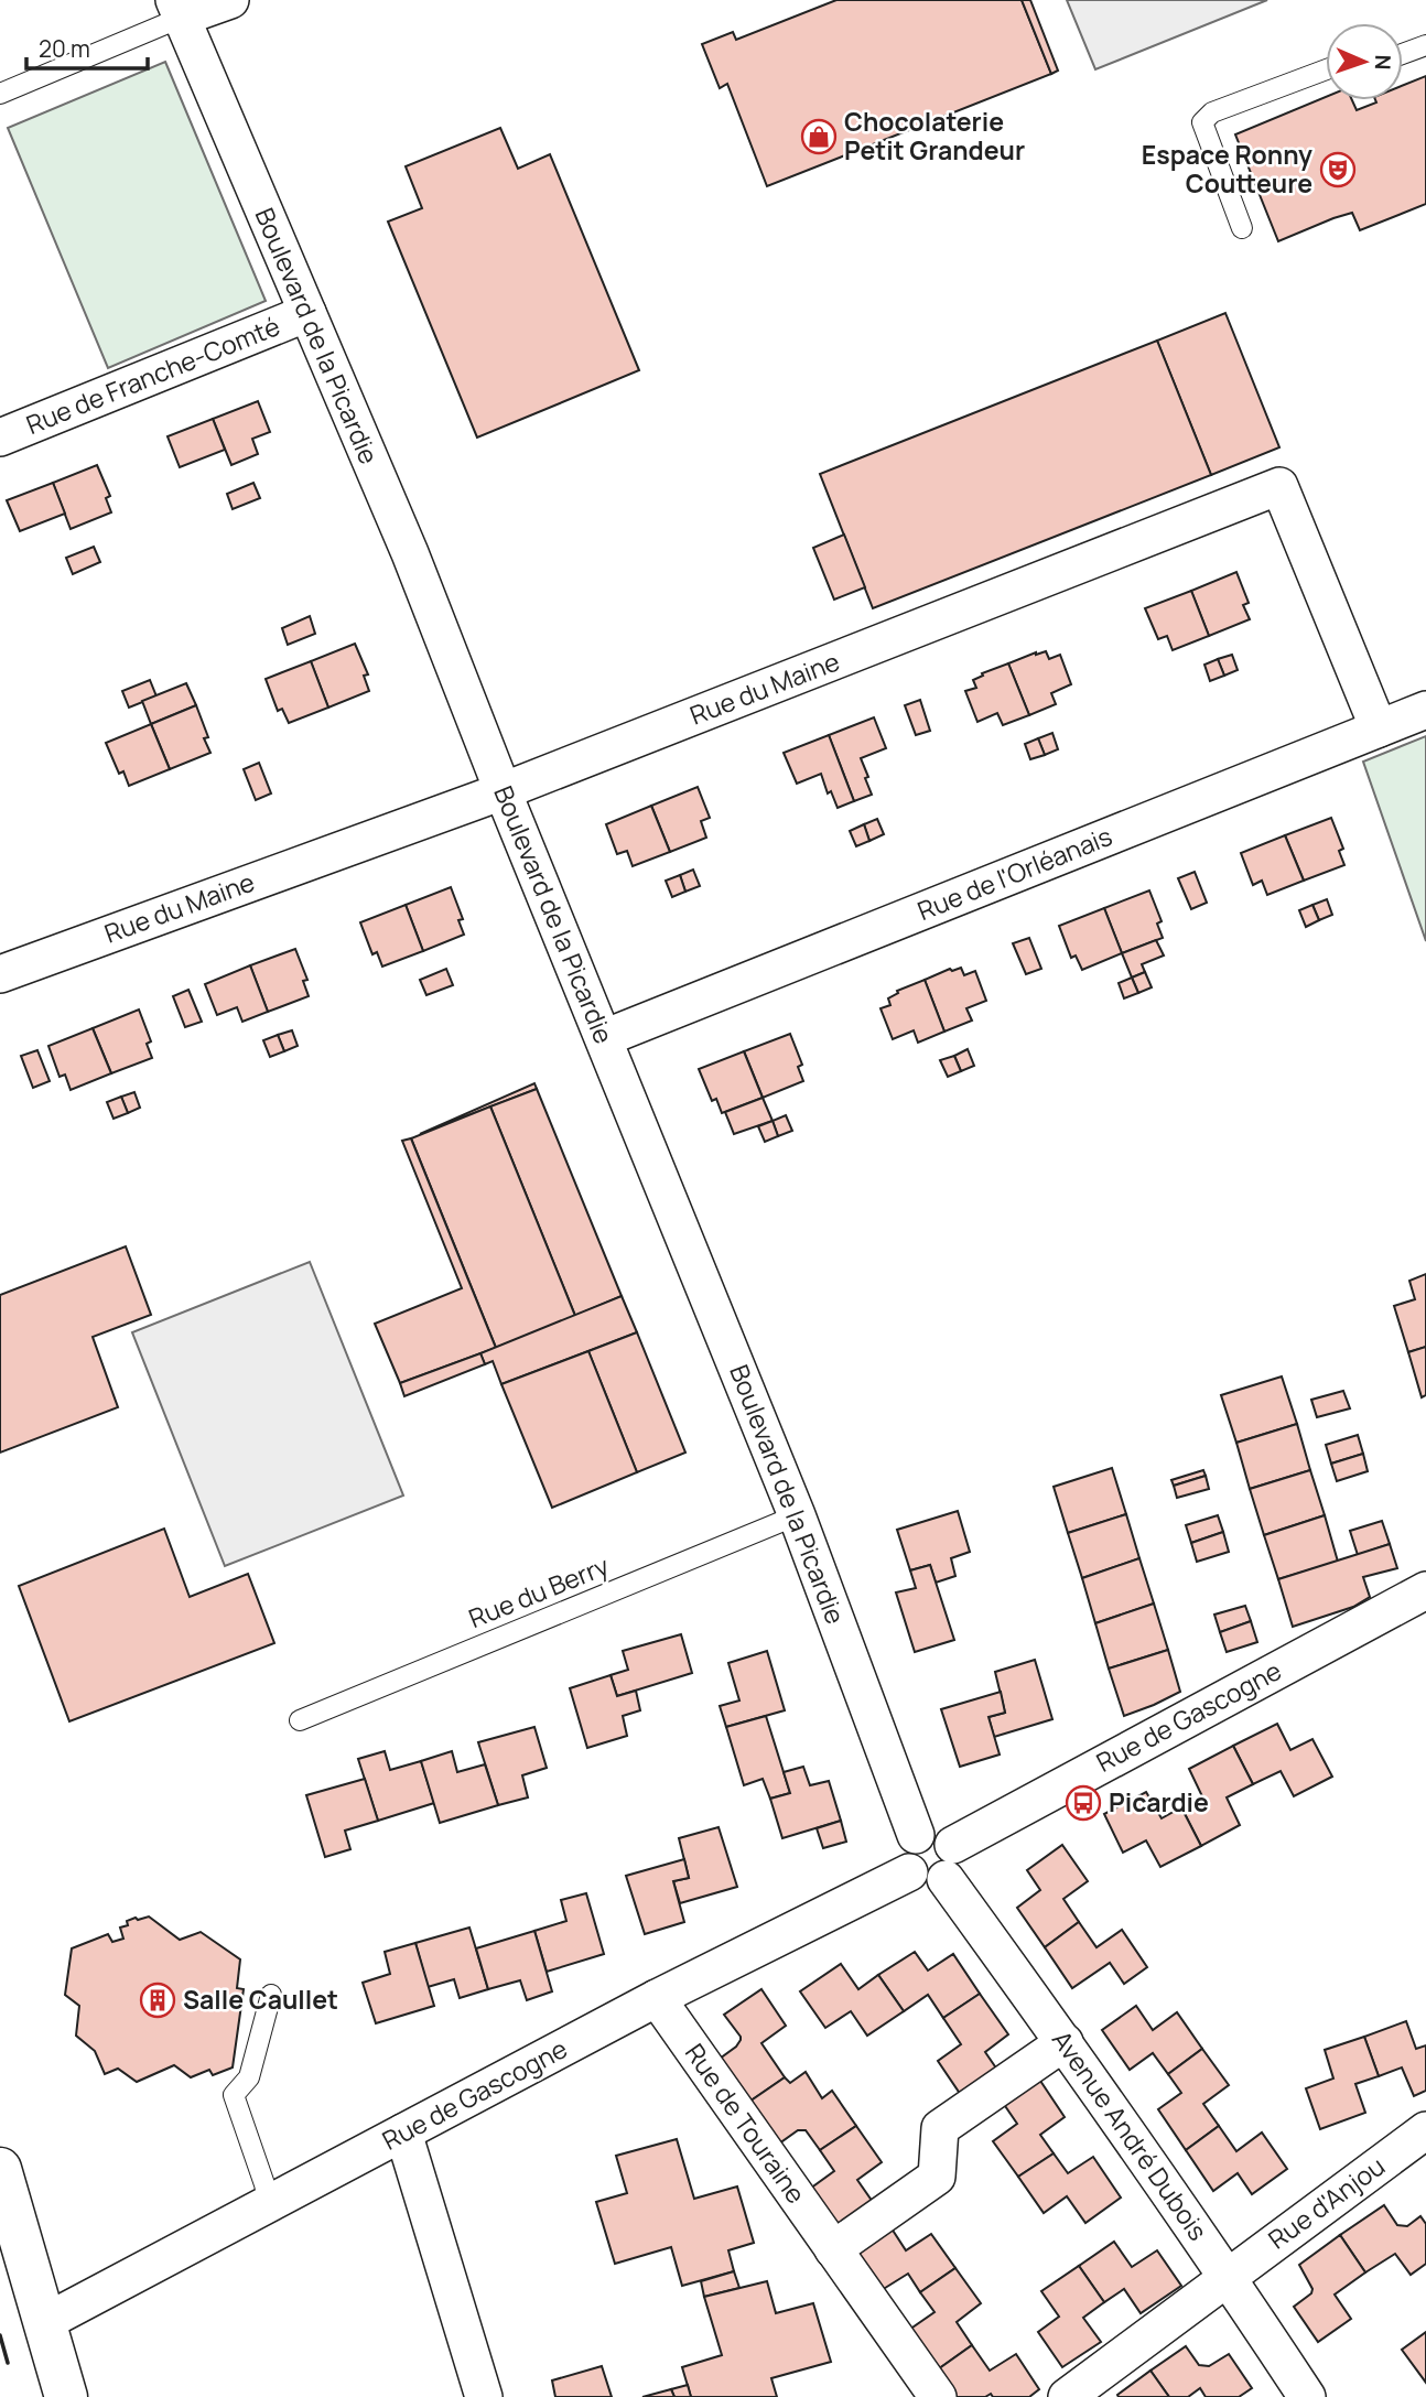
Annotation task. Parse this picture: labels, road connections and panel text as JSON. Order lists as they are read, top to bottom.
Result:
{
  "streets": {
    "street": [
      "Boulevard de la Picardie",
      "Rue de Franche-Comté",
      "Rue du Maine",
      "Rue de l'Orléanais",
      "Rue de Gascogne",
      "Rue de Touraine",
      "Avenue André Dubois",
      "Rue d'Anjou"
    ],
    "lane": ["Rue du Berry"]
  },
  "crossings": [
    ["Boulevard de la Picardie", "Rue de Franche-Comté"],
    ["Boulevard de la Picardie", "Rue du Maine"],
    ["Boulevard de la Picardie", "Rue de l'Orléanais"],
    ["Boulevard de la Picardie", "Rue du Berry"],
    ["Boulevard de la Picardie", "Rue de Gascogne"],
    ["Boulevard de la Picardie", "Avenue André Dubois"],
    ["Rue du Maine", "Rue de l'Orléanais"],
    ["Rue de Gascogne", "Rue de Touraine"],
    ["Rue de Gascogne", "Avenue André Dubois"],
    ["Avenue André Dubois", "Rue d'Anjou"]
  ],
  "places": {
    "shop": ["Chocolaterie Petit Grandeur"],
    "theatre": ["Espace Ronny Coutteure"],
    "bus stop": ["Picardie"],
    "building": ["Salle Caullet"]
  },
  "scale_bar": "20 m",
  "north": "right"
}
